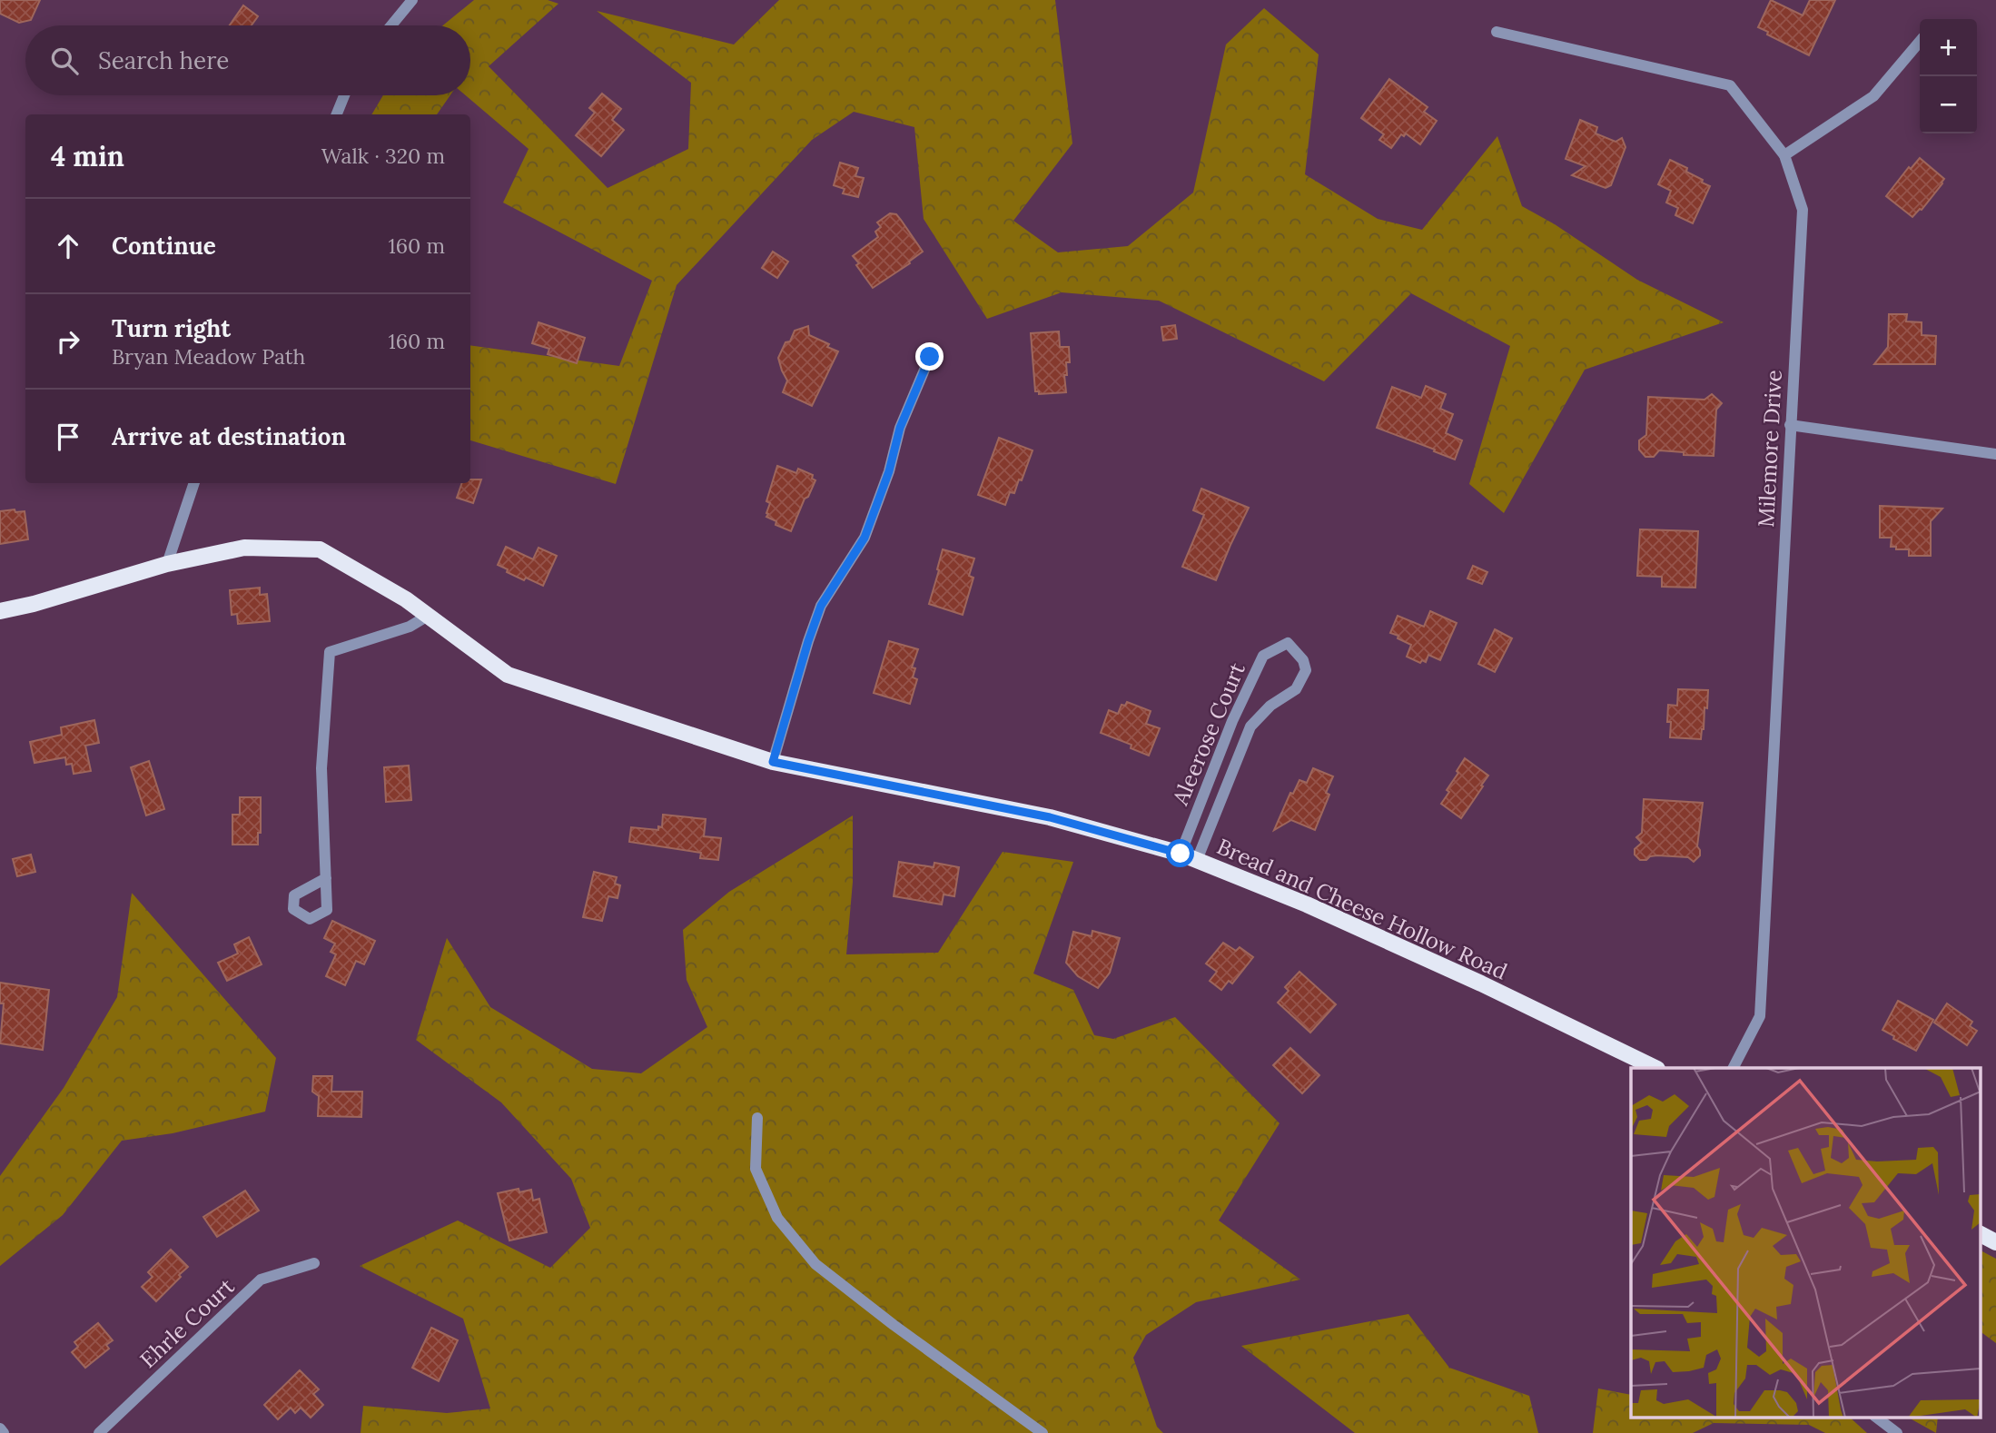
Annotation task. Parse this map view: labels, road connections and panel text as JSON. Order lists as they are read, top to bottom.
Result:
{
  "streets": {
    "main road": ["Bread and Cheese Hollow Road"],
    "street": ["Milemore Drive", "Aleerose Court", "Ehrle Court"]
  },
  "crossings": [
    ["Aleerose Court", "Bread and Cheese Hollow Road"]
  ],
  "page": {
    "map_buttons": ["+", "−"],
    "search": "Search here",
    "heading": ["4 min", "Walk · 320 m"],
    "list": [
      ["Continue", "160 m"],
      ["Turn right", "Bryan Meadow Path", "160 m"],
      "Arrive at destination"
    ]
  }
}
